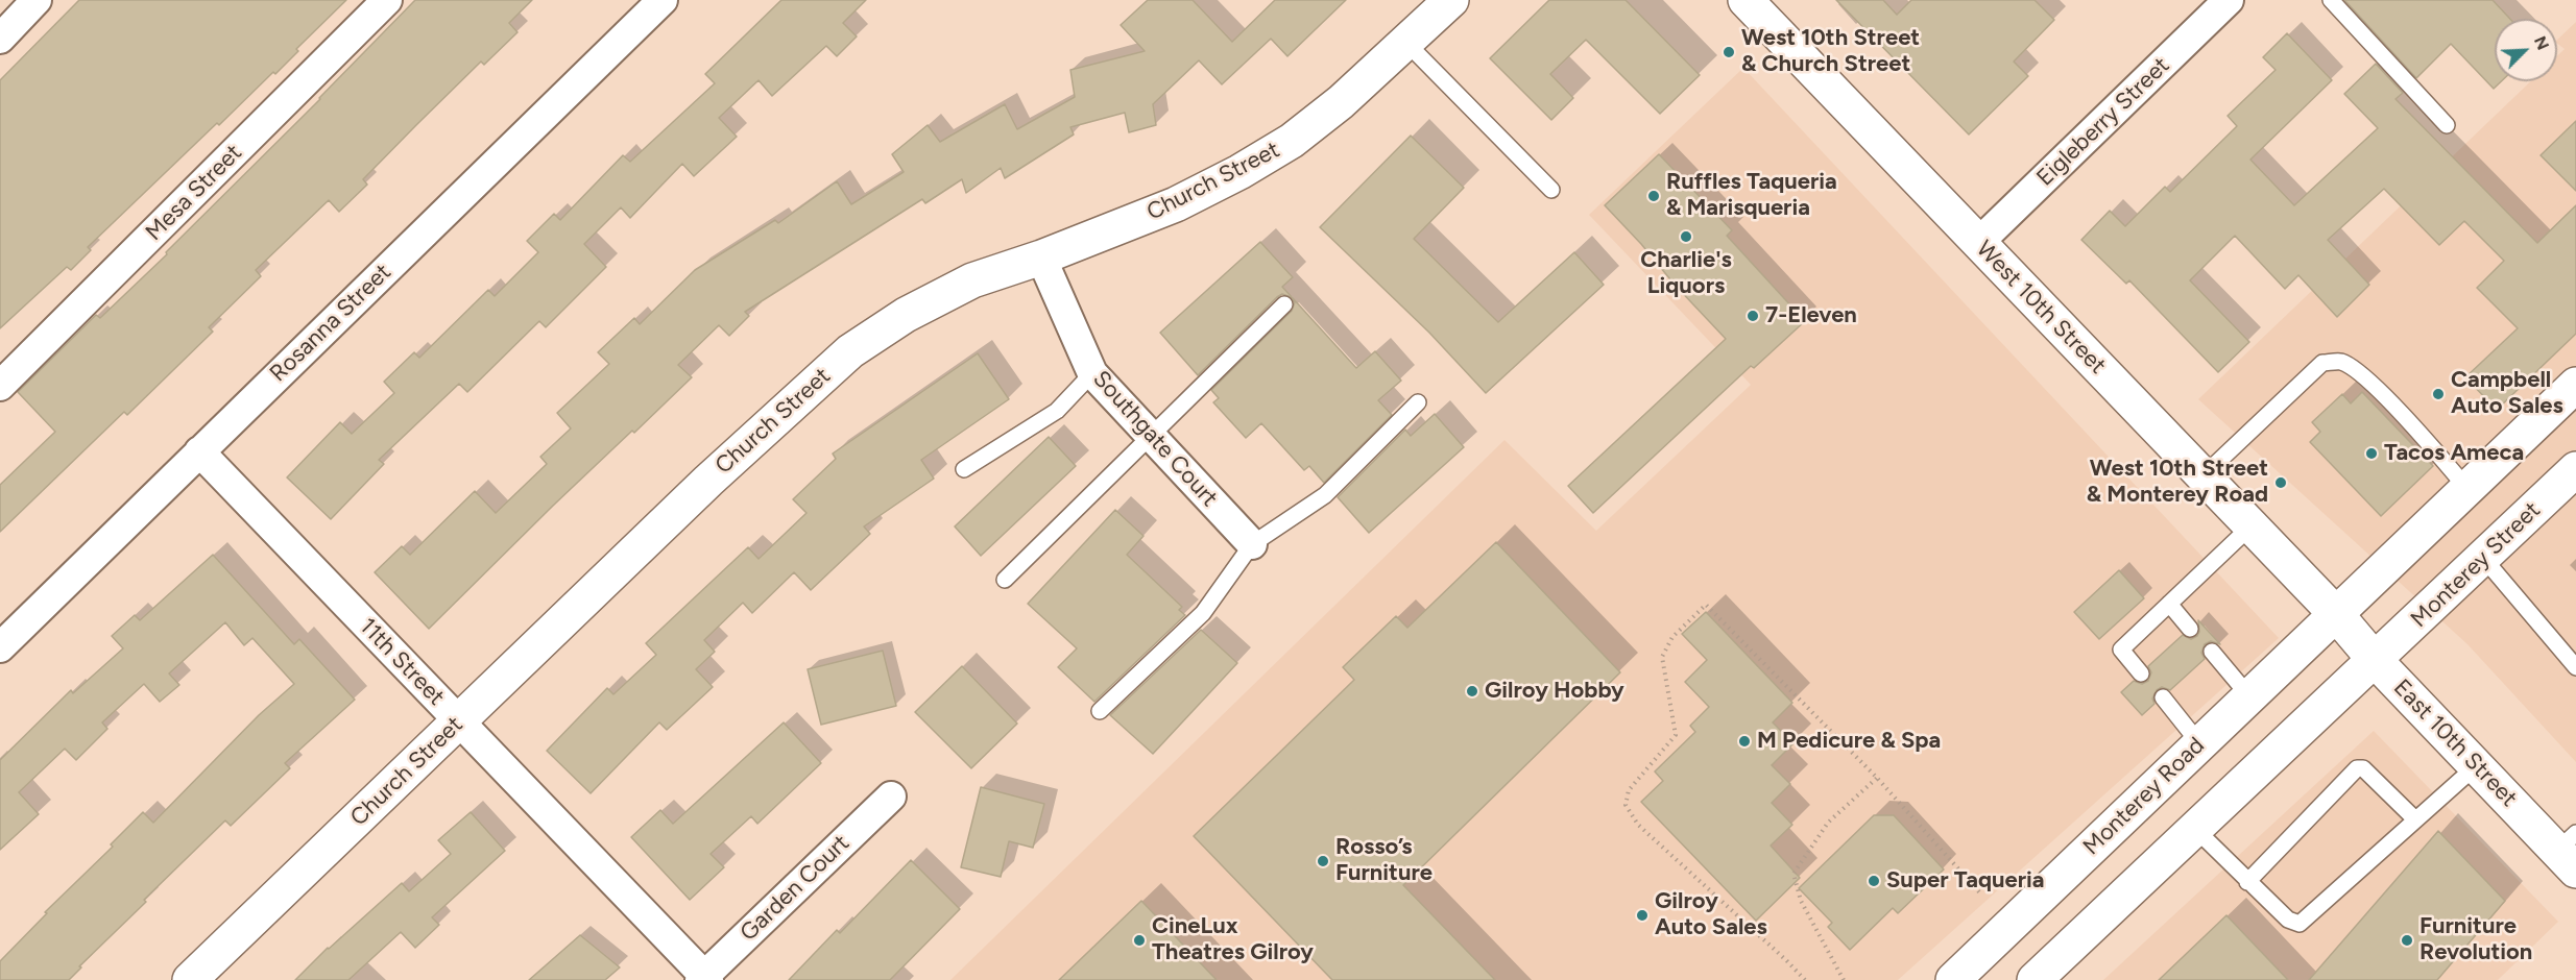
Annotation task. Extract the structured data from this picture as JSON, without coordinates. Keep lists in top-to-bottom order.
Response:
{
  "streets": {
    "street": [
      "Eigleberry Street",
      "Church Street",
      "Mesa Street",
      "West 10th Street",
      "Rosanna Street",
      "Southgate Court",
      "Monterey Street",
      "11th Street",
      "East 10th Street",
      "Monterey Road",
      "Garden Court"
    ]
  },
  "crossings": [
    ["Eigleberry Street", "West 10th Street"],
    ["Church Street", "Southgate Court"],
    ["Church Street", "11th Street"],
    ["West 10th Street", "East 10th Street"],
    ["West 10th Street", "Monterey Road"],
    ["Rosanna Street", "11th Street"],
    ["Monterey Street", "East 10th Street"],
    ["11th Street", "Garden Court"],
    ["East 10th Street", "Monterey Road"]
  ],
  "places": [
    "West 10th Street & Church Street",
    "Ruffles Taqueria & Marisqueria",
    "Charlie's Liquors",
    "7-Eleven",
    "Campbell Auto Sales",
    "Tacos Ameca",
    "West 10th Street & Monterey Road",
    "Gilroy Hobby",
    "M Pedicure & Spa",
    "Rosso’s Furniture",
    "Super Taqueria",
    "Gilroy Auto Sales",
    "CineLux Theatres Gilroy",
    "Furniture Revolution"
  ],
  "north": "top right"
}
